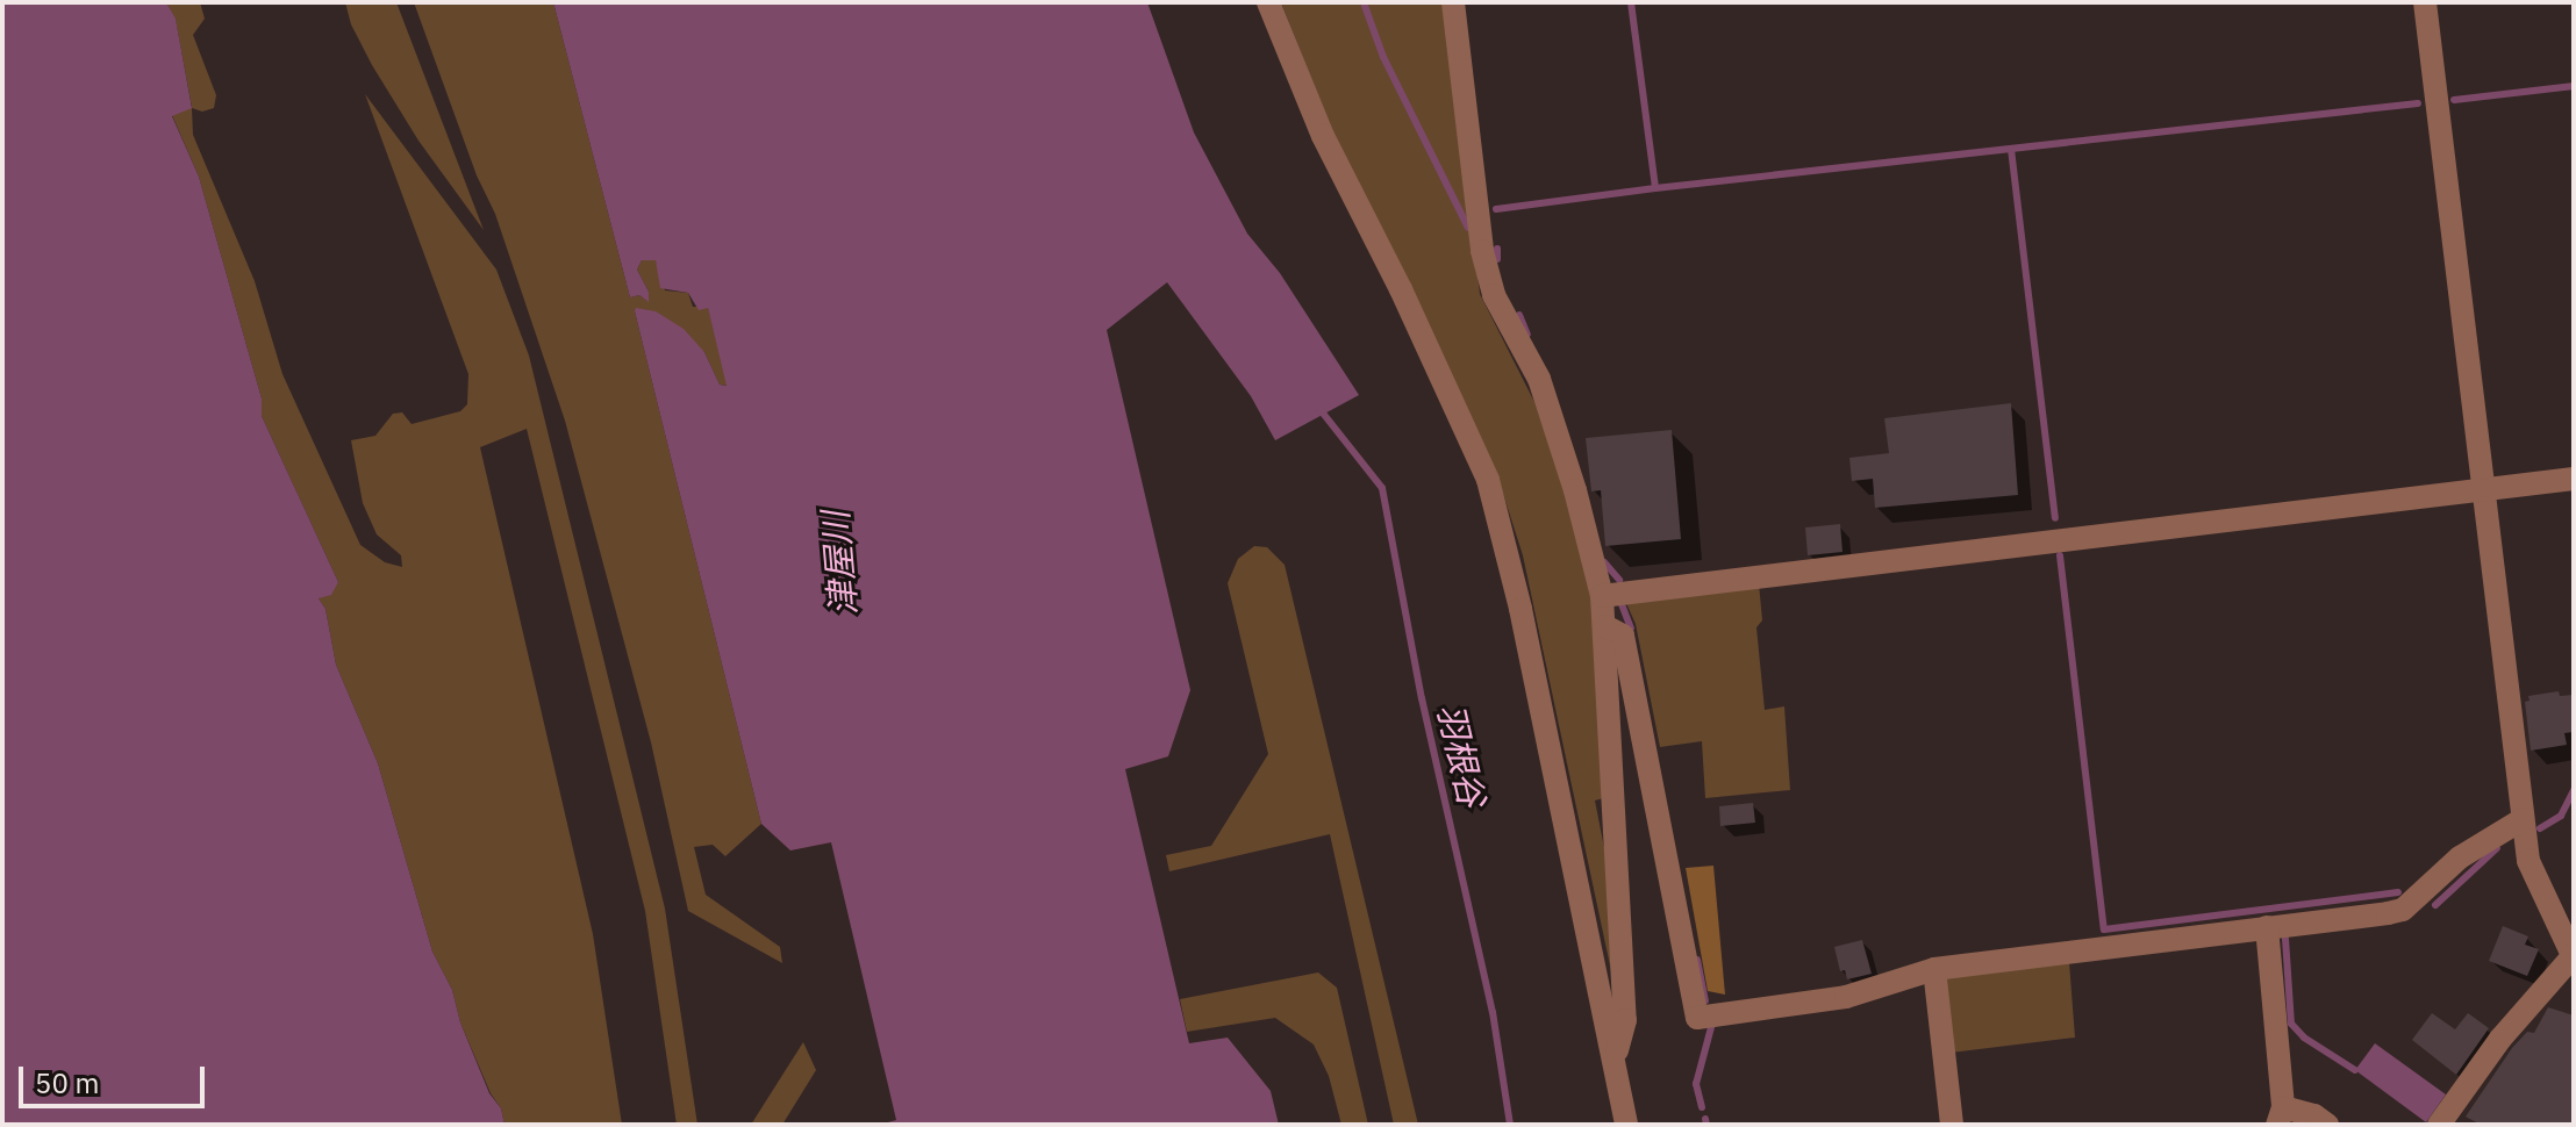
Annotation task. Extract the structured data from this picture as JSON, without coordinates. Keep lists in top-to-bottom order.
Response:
{
  "water": ["津屋川", "羽根谷"],
  "scale_bar": "50 m"
}
